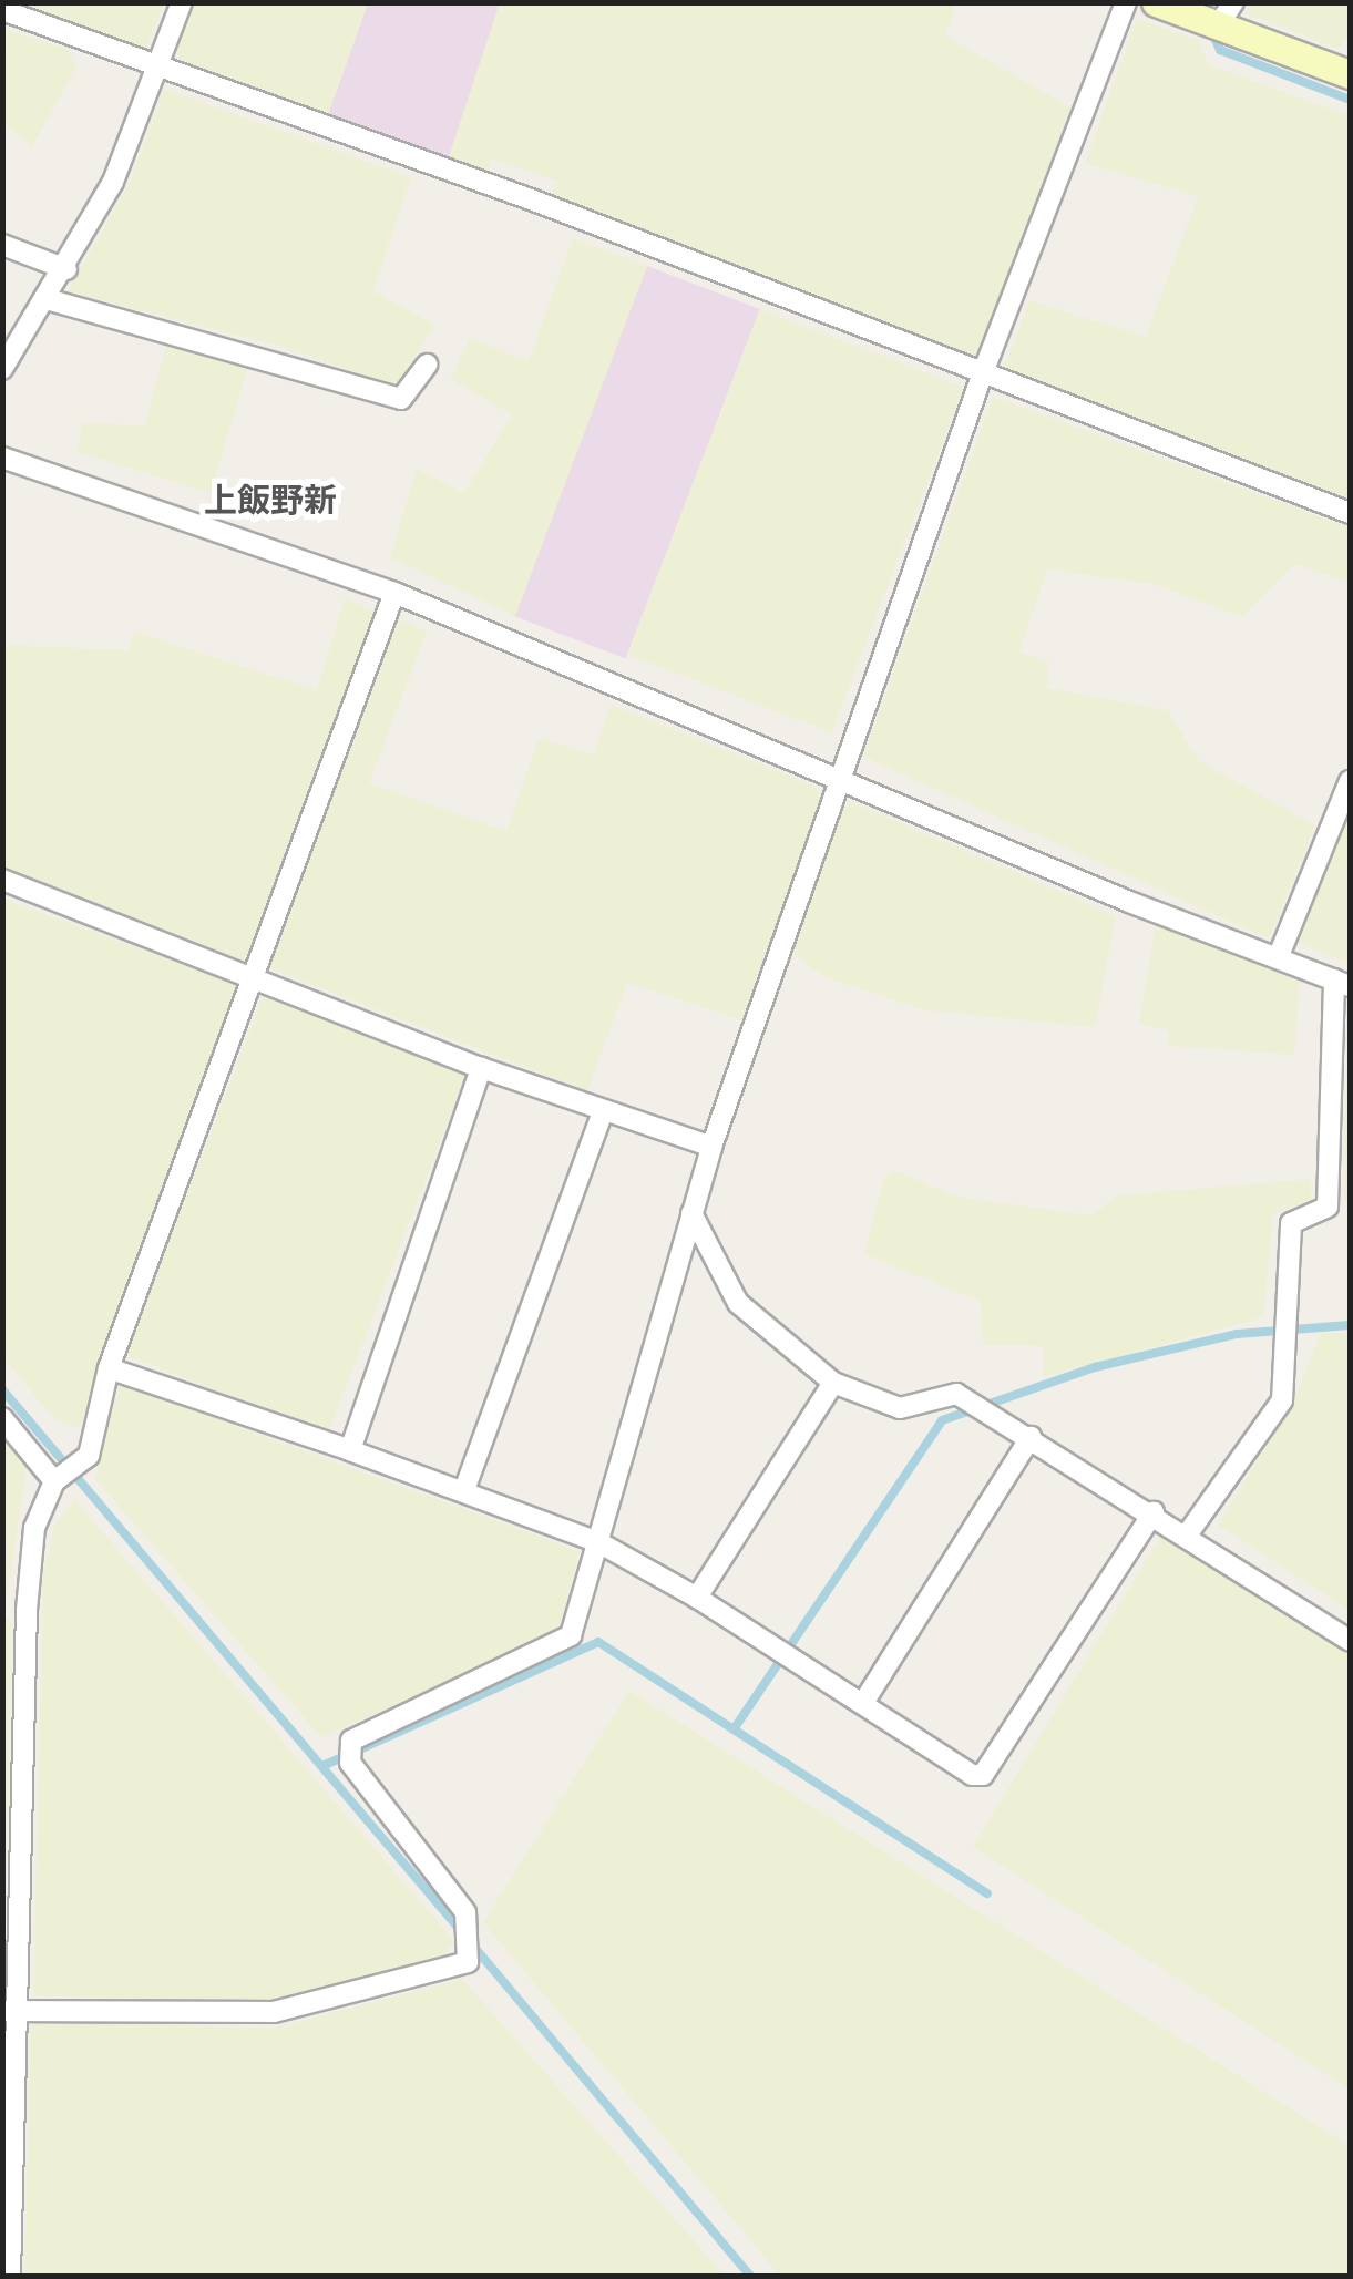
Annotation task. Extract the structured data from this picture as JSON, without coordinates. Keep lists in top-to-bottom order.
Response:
{
  "districts": ["上飯野新"]
}
